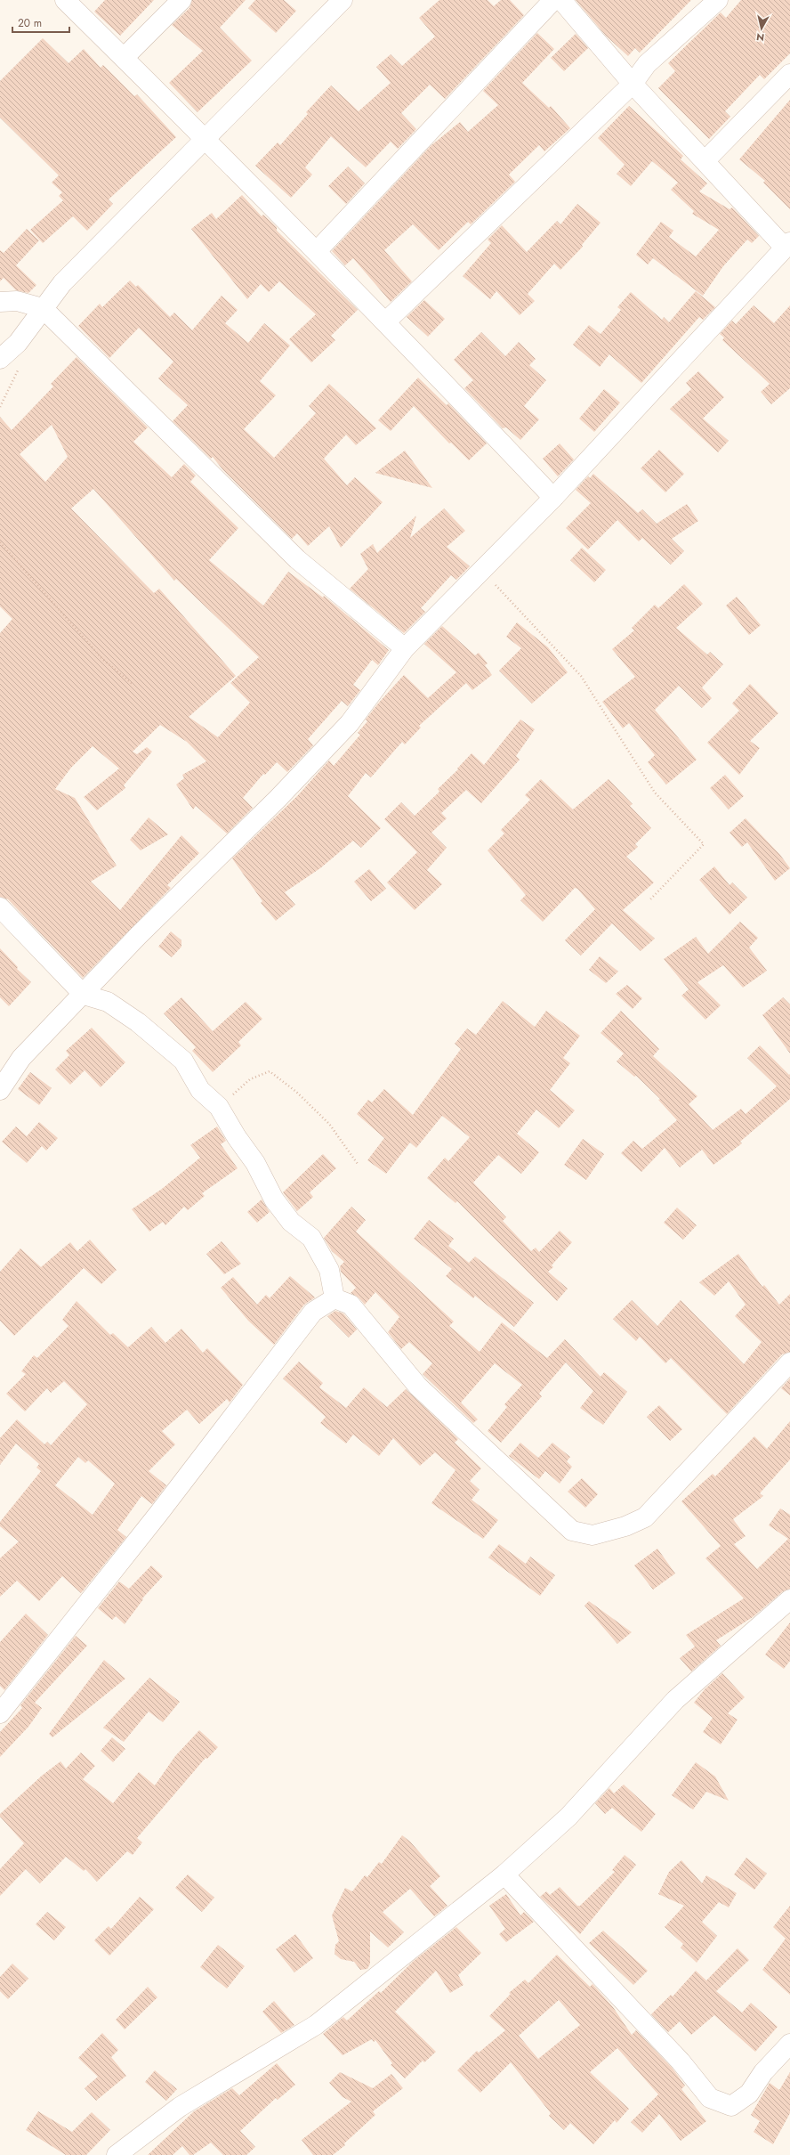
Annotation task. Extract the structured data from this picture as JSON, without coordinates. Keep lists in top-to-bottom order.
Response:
{
  "scale_bar": "20 m",
  "north": "bottom"
}
